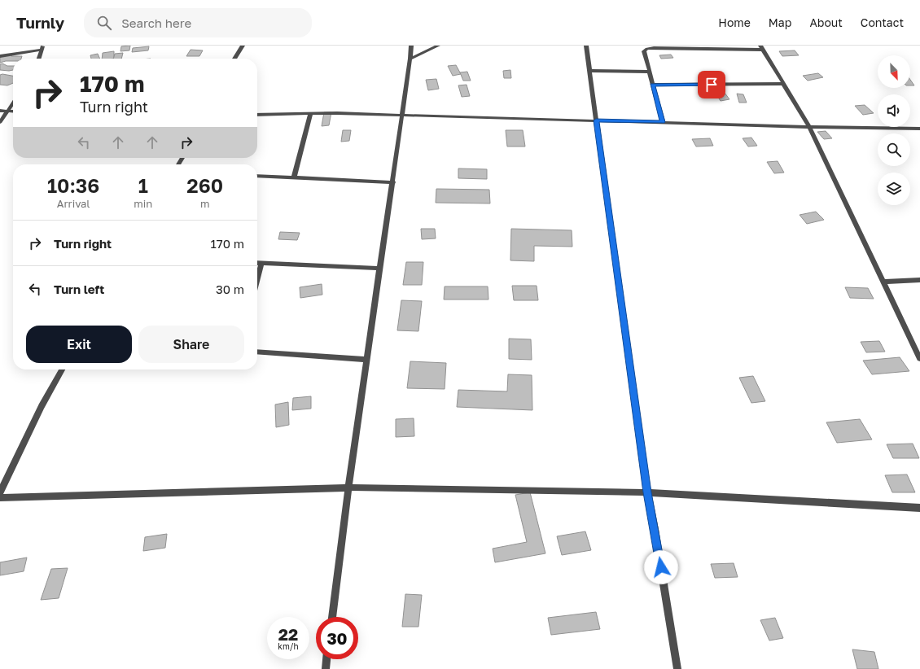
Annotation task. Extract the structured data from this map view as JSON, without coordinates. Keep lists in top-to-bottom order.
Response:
{
  "north": "bottom right",
  "page": {
    "header": "Turnly",
    "search": "Search here",
    "nav": [
      "Home",
      "Map",
      "About",
      "Contact"
    ],
    "turn": ["170 m", "Turn right"],
    "eta": [
      "10:36",
      "Arrival",
      "1",
      "min",
      "260",
      "m"
    ],
    "list": [
      {
        "name": "Turn right",
        "value": "170 m"
      },
      {
        "name": "Turn left",
        "value": "30 m"
      }
    ],
    "buttons": ["Exit", "Share"],
    "speed": "22 km/h",
    "limit": "30"
  }
}
